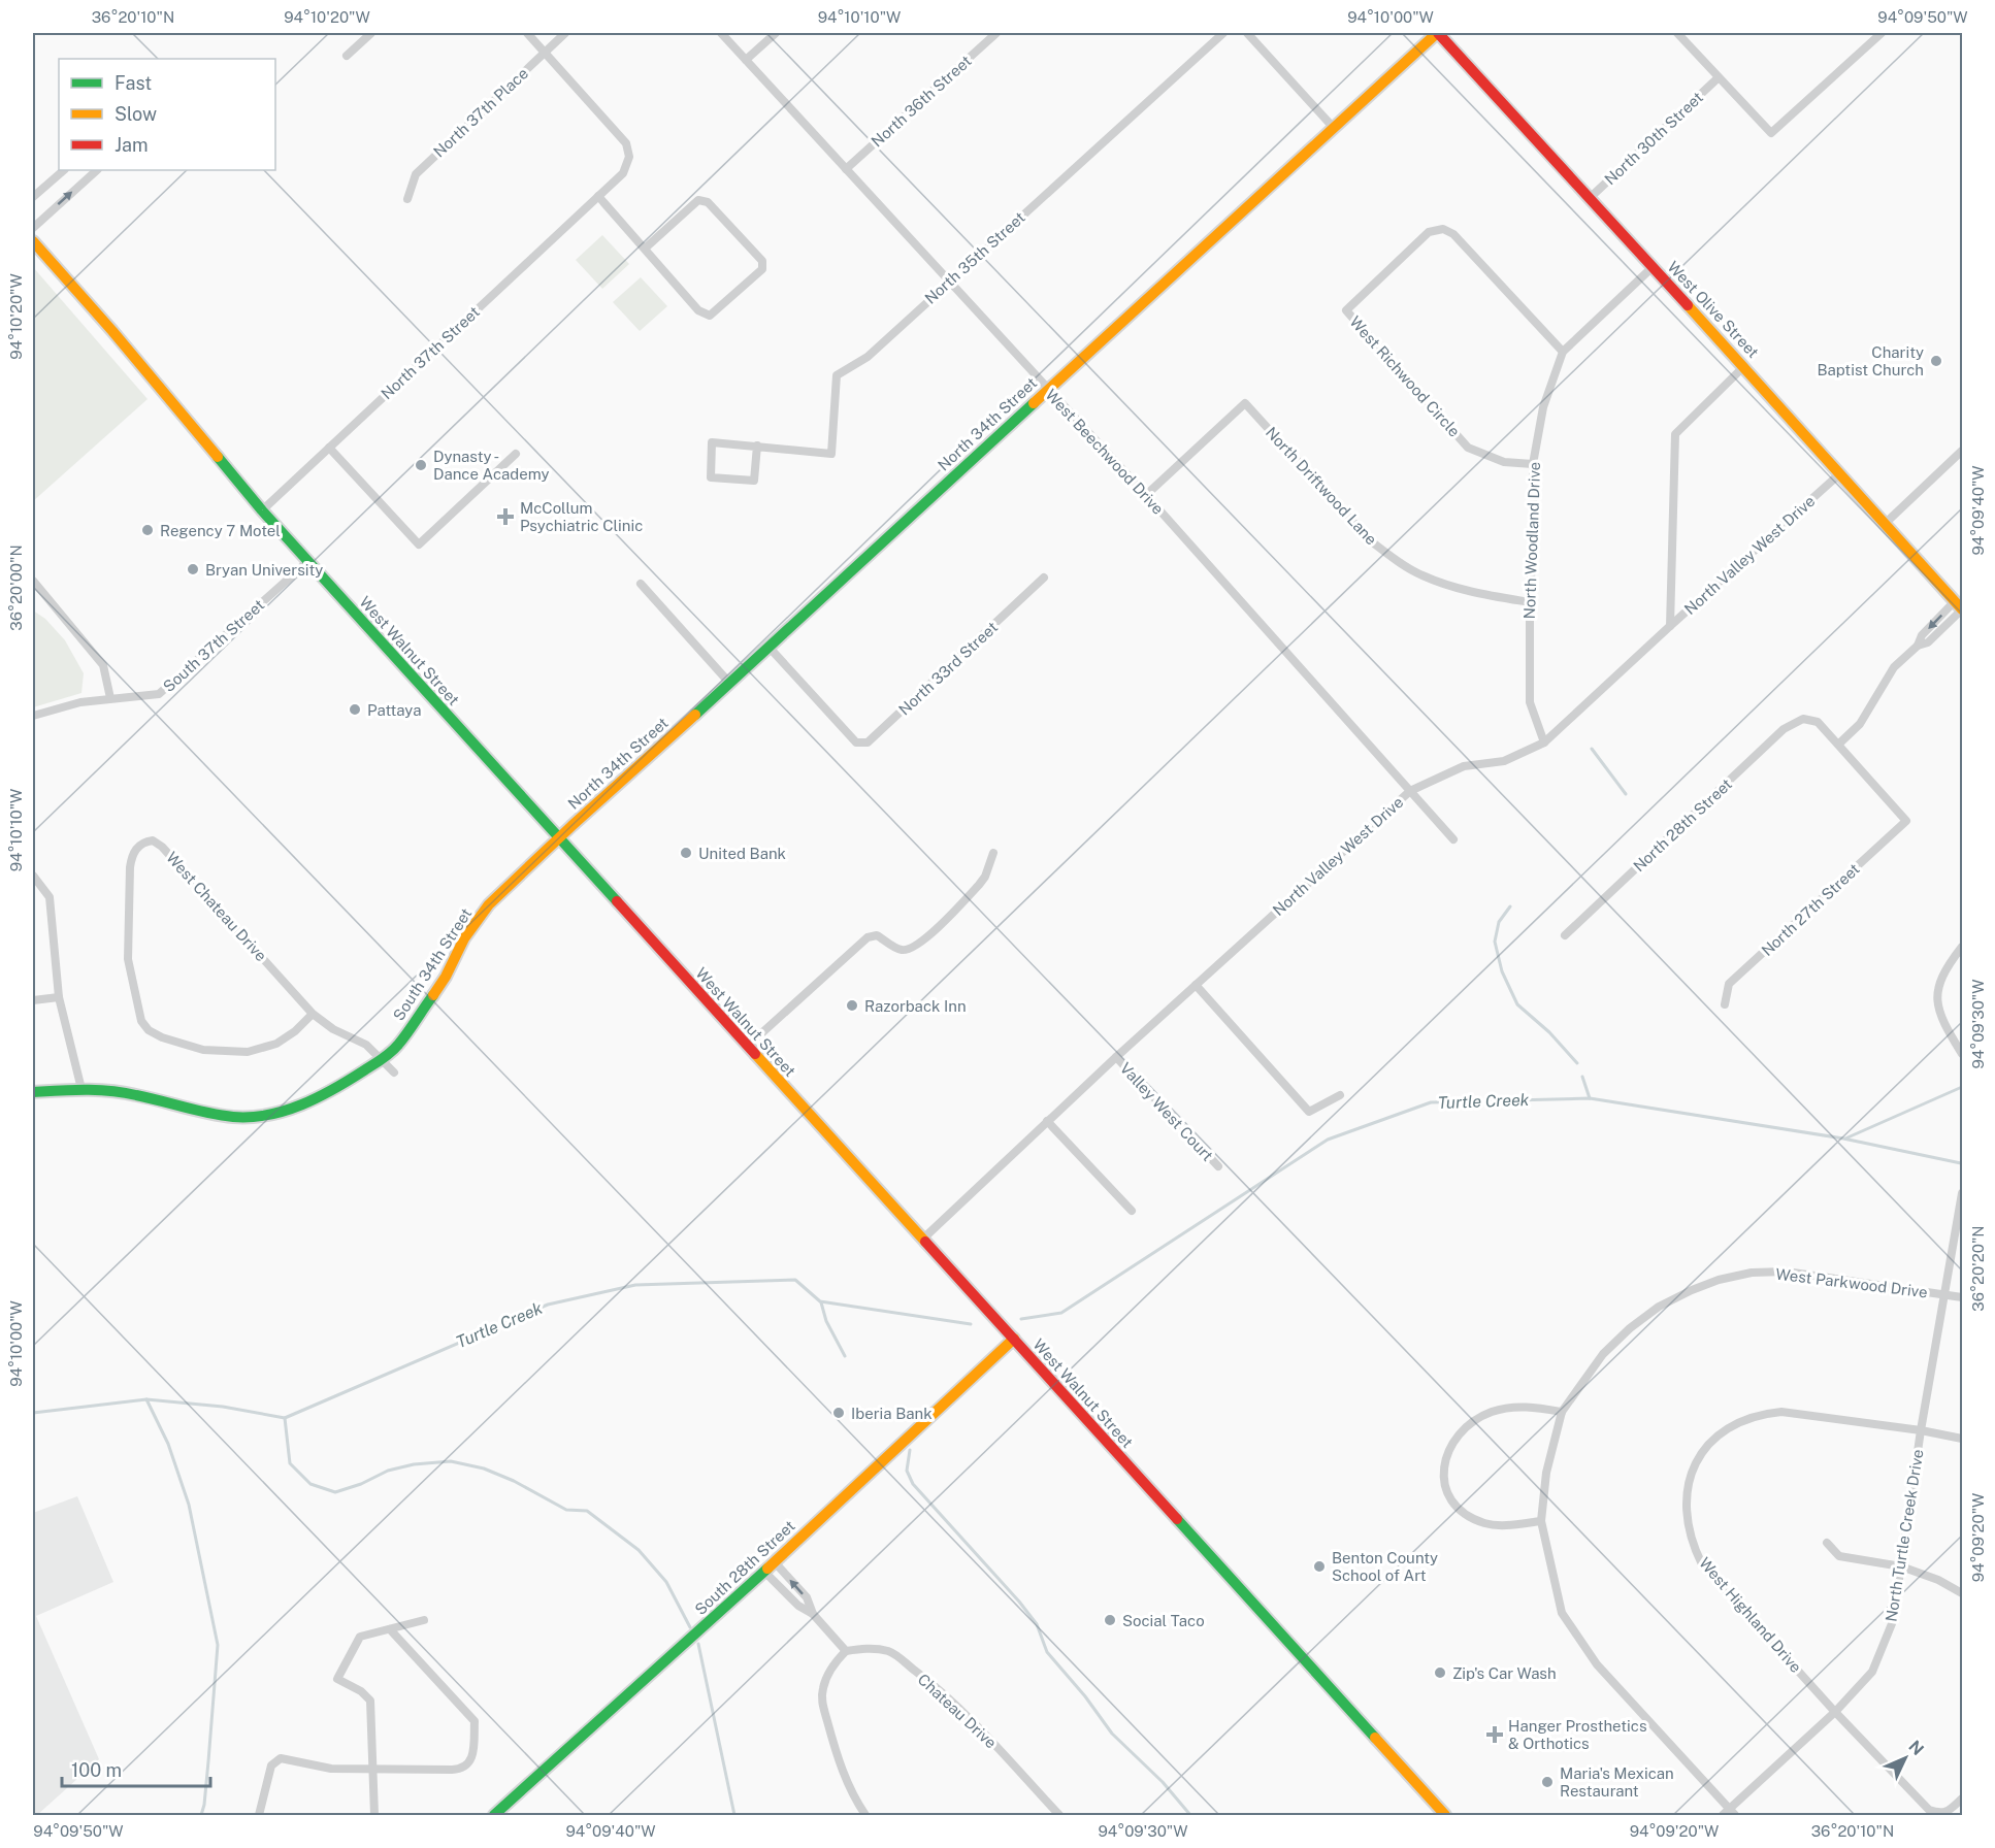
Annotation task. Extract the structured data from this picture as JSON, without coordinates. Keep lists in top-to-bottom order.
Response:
{
  "streets": {
    "main road": [
      "West Olive Street",
      "North 34th Street",
      "West Walnut Street",
      "South 34th Street",
      "South 28th Street"
    ],
    "street": [
      "North 36th Street",
      "North 37th Place",
      "North 30th Street",
      "North 35th Street",
      "North 37th Street",
      "West Richwood Circle",
      "West Beechwood Drive",
      "North Driftwood Lane",
      "North Woodland Drive",
      "North Valley West Drive",
      "South 37th Street",
      "North 33rd Street",
      "North 28th Street",
      "West Chateau Drive",
      "North 27th Street",
      "Valley West Court",
      "West Parkwood Drive",
      "North Turtle Creek Drive",
      "West Highland Drive",
      "Chateau Drive"
    ]
  },
  "crossings": [
    ["North 36th Street", "West Beechwood Drive"],
    ["North 37th Place", "North 37th Street"],
    ["North 30th Street", "West Olive Street"],
    ["North 35th Street", "West Beechwood Drive"],
    ["West Olive Street", "North 34th Street"],
    ["West Olive Street", "North Woodland Drive"],
    ["West Olive Street", "North Valley West Drive"],
    ["North 37th Street", "West Walnut Street"],
    ["West Richwood Circle", "North Woodland Drive"],
    ["North 34th Street", "West Beechwood Drive"],
    ["North 34th Street", "West Walnut Street"],
    ["North 34th Street", "North 33rd Street"],
    ["North 34th Street", "South 34th Street"],
    ["West Beechwood Drive", "North Driftwood Lane"],
    ["West Beechwood Drive", "North Valley West Drive"],
    ["North Driftwood Lane", "North Woodland Drive"],
    ["North Woodland Drive", "North Valley West Drive"],
    ["North Valley West Drive", "West Walnut Street"],
    ["North Valley West Drive", "Valley West Court"],
    ["South 37th Street", "West Walnut Street"],
    ["West Walnut Street", "South 34th Street"],
    ["West Walnut Street", "South 28th Street"],
    ["North 28th Street", "North 27th Street"],
    ["West Chateau Drive", "South 34th Street"],
    ["West Parkwood Drive", "North Turtle Creek Drive"],
    ["North Turtle Creek Drive", "West Highland Drive"]
  ],
  "water": ["Turtle Creek"],
  "places": {
    "other": [
      "Charity Baptist Church",
      "Dynasty - Dance Academy",
      "Regency 7 Motel",
      "Bryan University",
      "Pattaya",
      "United Bank",
      "Razorback Inn",
      "Iberia Bank",
      "Benton County School of Art",
      "Social Taco",
      "Zip's Car Wash",
      "Maria's Mexican Restaurant"
    ],
    "health": ["McCollum Psychiatric Clinic", "Hanger Prosthetics & Orthotics"]
  },
  "legend": ["Fast", "Slow", "Jam"],
  "scale_bar": "100 m",
  "north": "top right",
  "coordinates": [
    "36°20'10\"N",
    "94°10'20\"W",
    "94°10'10\"W",
    "94°10'00\"W",
    "94°09'50\"W",
    "94°09'40\"W",
    "36°20'00\"N",
    "94°09'30\"W",
    "36°20'20\"N",
    "94°09'20\"W"
  ]
}
